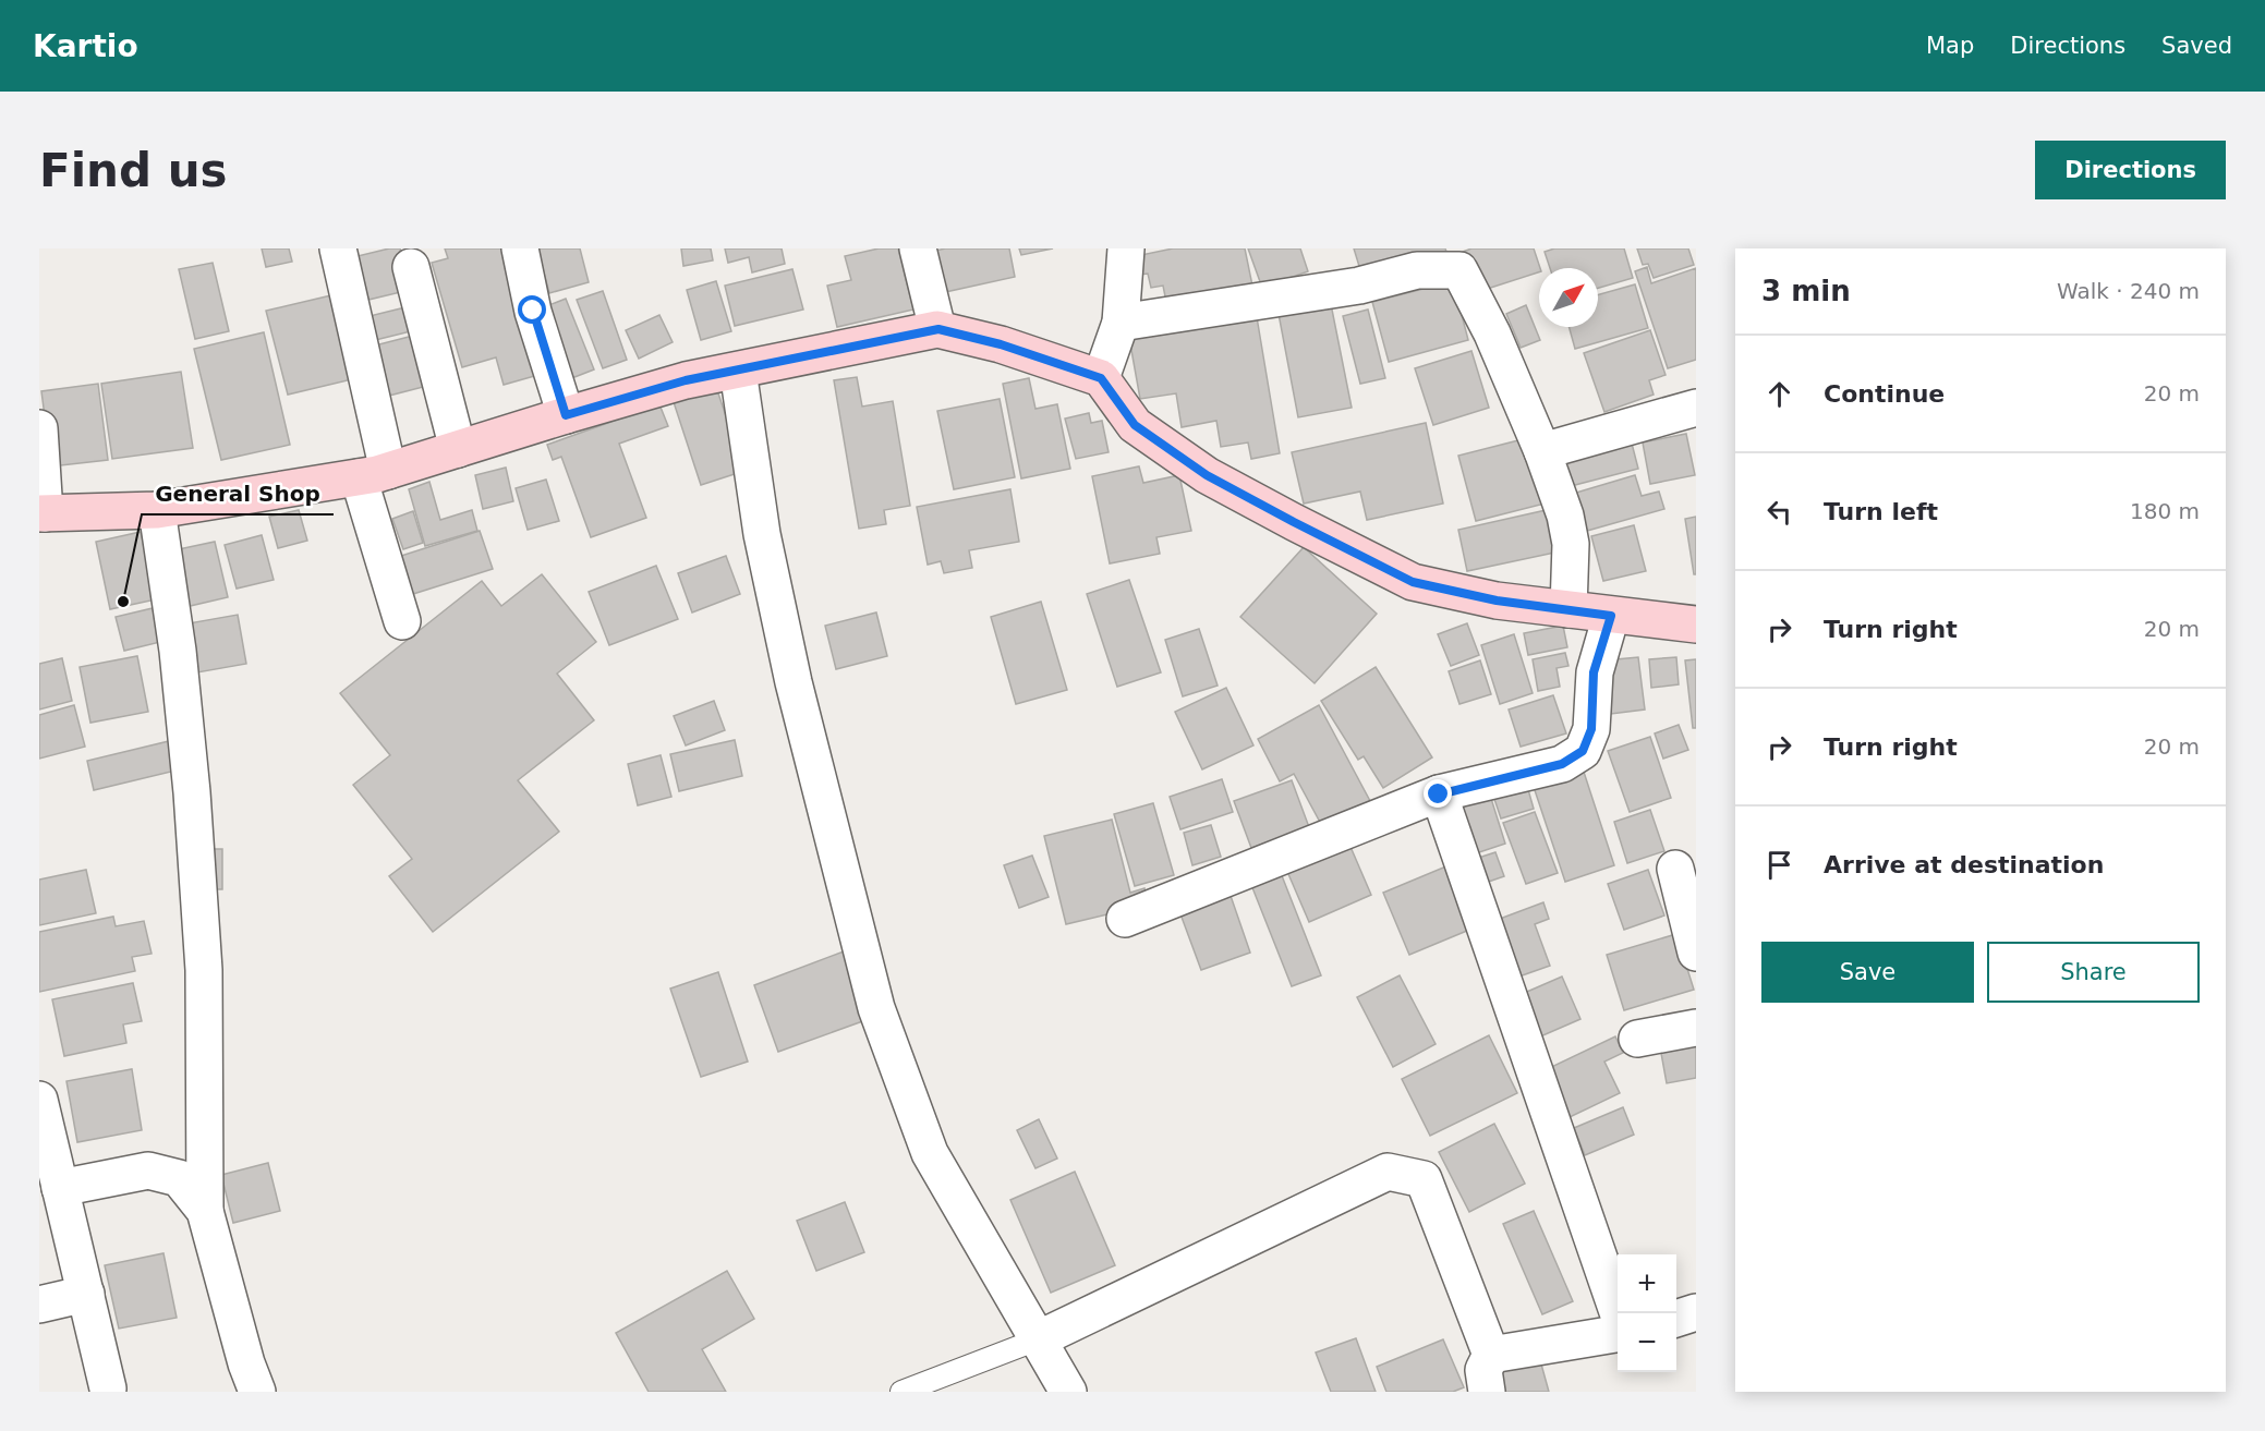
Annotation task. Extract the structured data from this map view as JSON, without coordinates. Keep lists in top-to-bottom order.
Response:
{
  "places": ["General Shop"],
  "north": "top right",
  "page": {
    "header": "Kartio",
    "nav": ["Map", "Directions", "Saved"],
    "buttons": [
      "Directions",
      ["Save", "Share"]
    ],
    "title": "Find us",
    "heading": ["3 min", "Walk · 240 m"],
    "list": [
      ["Continue", "20 m"],
      ["Turn left", "180 m"],
      ["Turn right", "20 m"],
      ["Turn right", "20 m"],
      "Arrive at destination"
    ],
    "map_buttons": ["+", "−"]
  }
}
